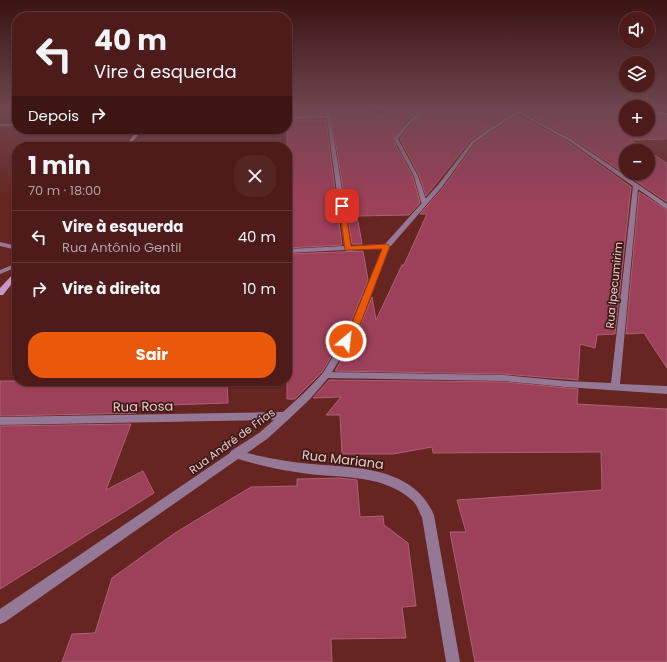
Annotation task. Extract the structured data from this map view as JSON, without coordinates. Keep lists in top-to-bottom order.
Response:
{
  "streets": {
    "street": [
      "Rua Ipecumirim",
      "Rua Rosa",
      "Rua André de Frias",
      "Rua Mariana"
    ]
  },
  "crossings": [
    ["Rua Rosa", "Rua André de Frias"],
    ["Rua André de Frias", "Rua Mariana"]
  ],
  "page": {
    "map_buttons": ["+", "−"],
    "turn": ["40 m", "Vire à esquerda"],
    "then": "Depois",
    "heading": ["1 min", "70 m · 18:00"],
    "list": [
      {
        "name": "Vire à esquerda",
        "note": "Rua Antônio Gentil",
        "value": "40 m"
      },
      {
        "name": "Vire à direita",
        "value": "10 m"
      }
    ],
    "buttons": "Sair"
  }
}
